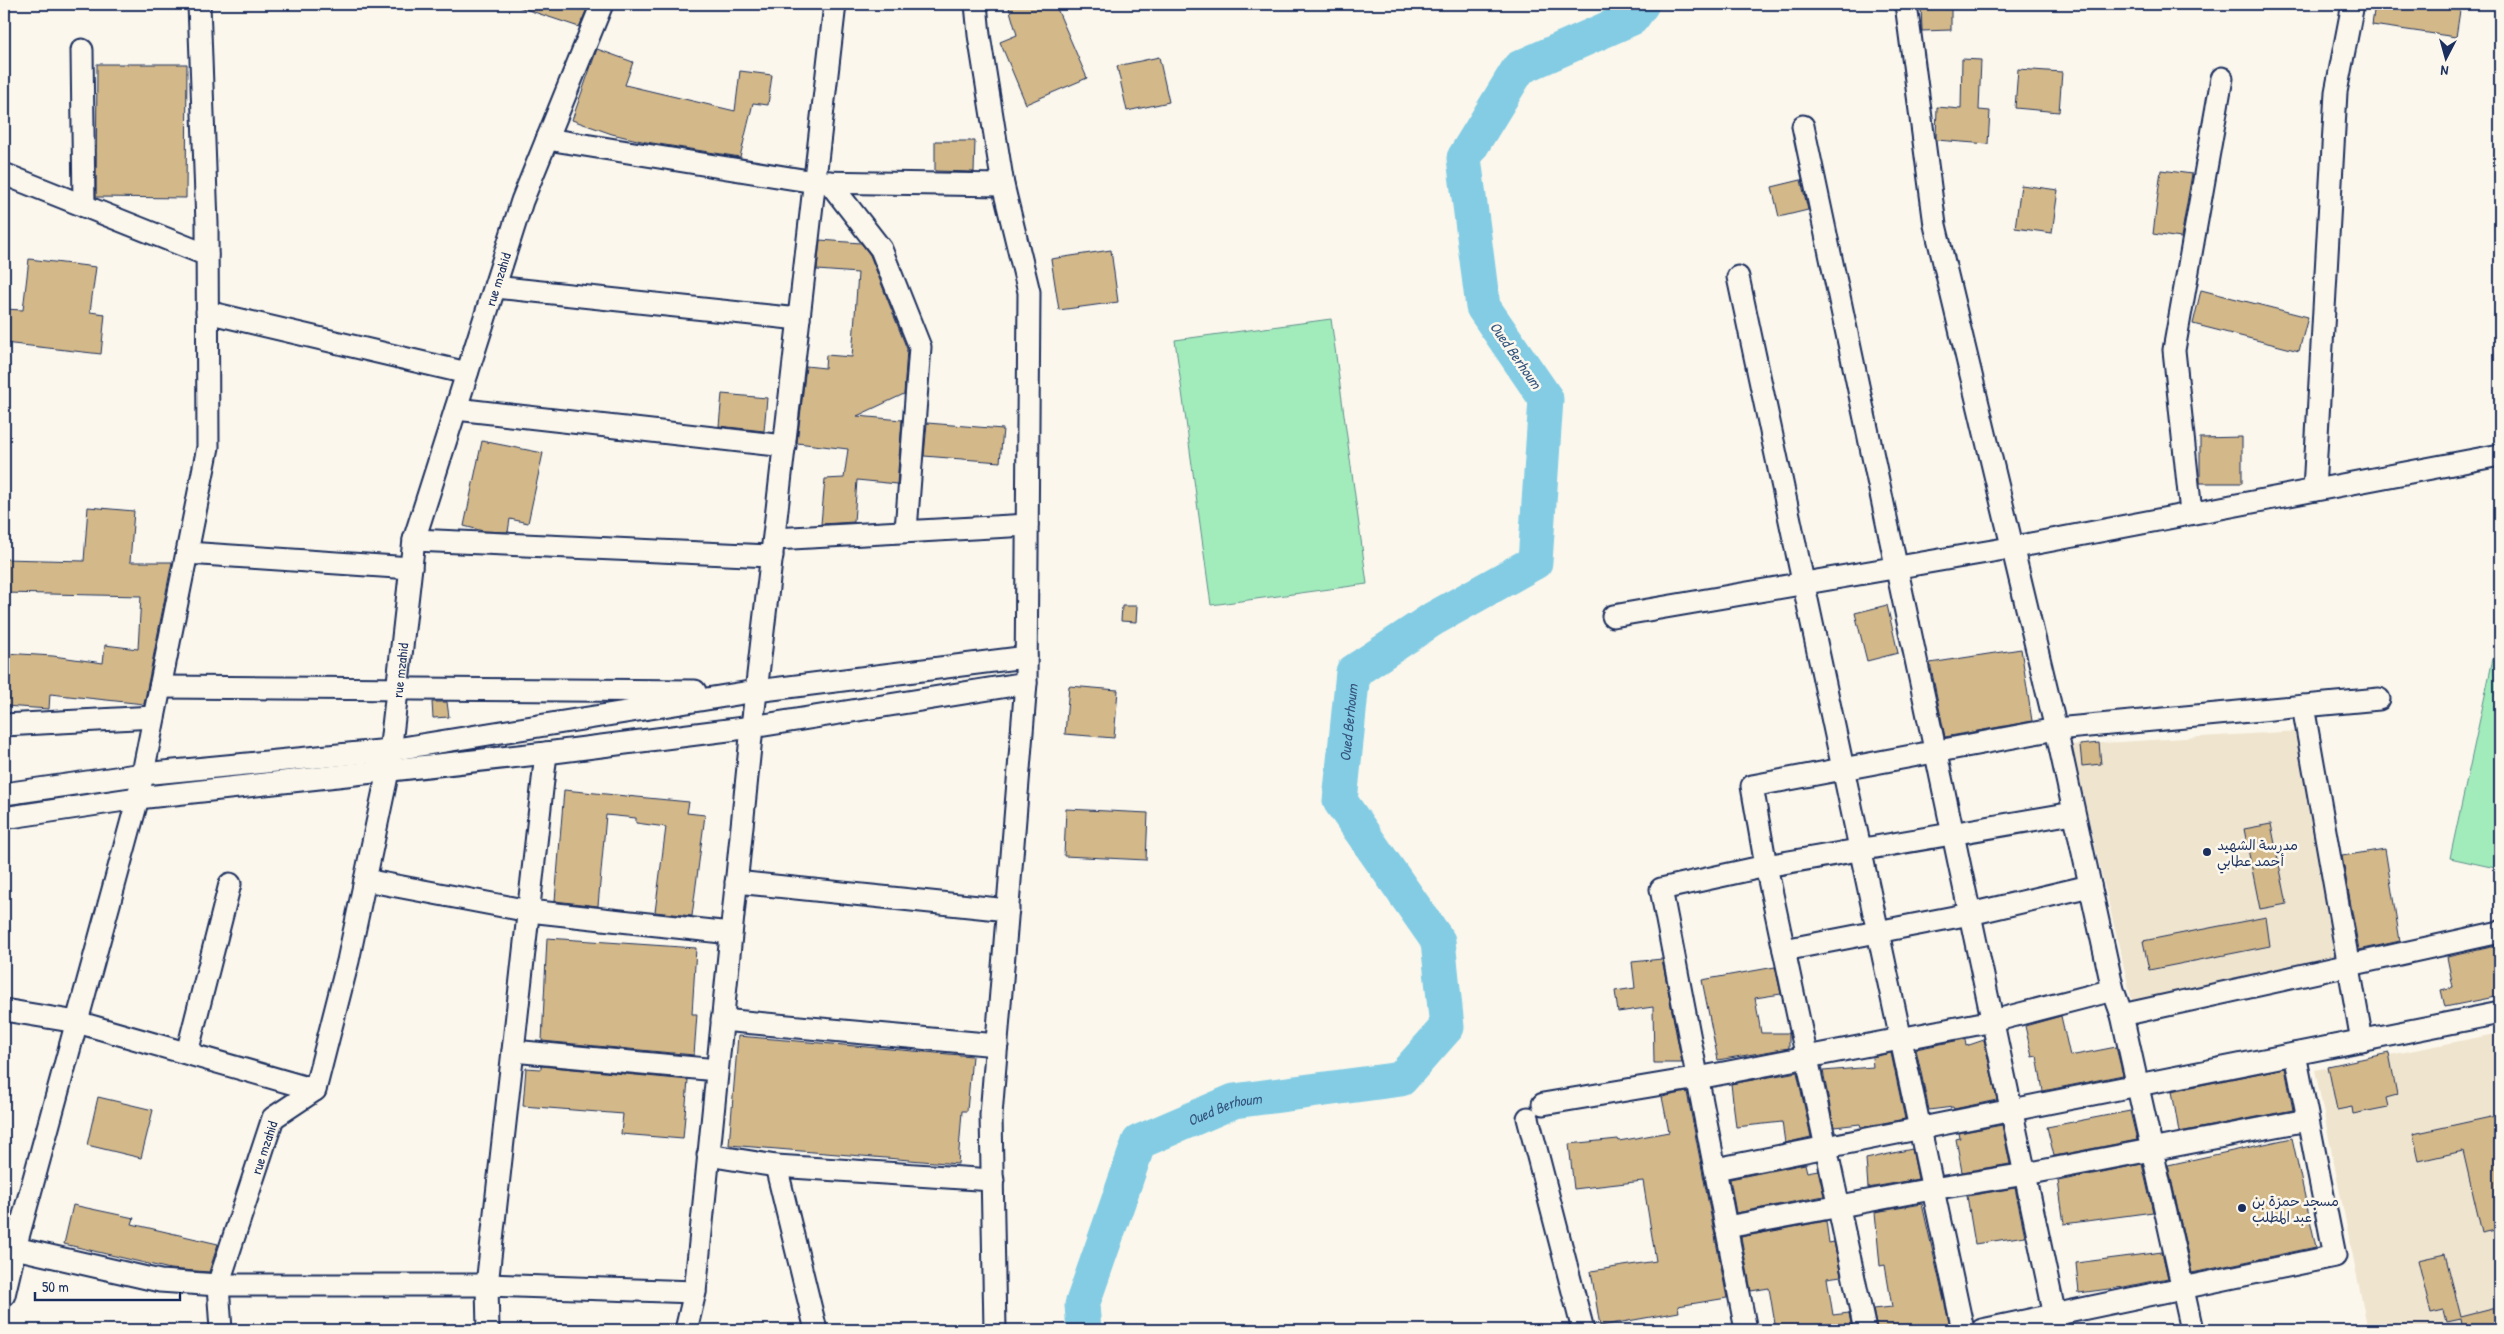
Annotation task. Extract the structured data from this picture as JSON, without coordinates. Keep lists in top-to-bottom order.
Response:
{
  "streets": {
    "street": ["rue mzahid"]
  },
  "water": ["Oued Berhoum"],
  "places": ["مدرسة الشهيد أحمد عطابي", "مسجد حمزة بن عبد المطلب"],
  "scale_bar": "50 m",
  "north": "bottom"
}
